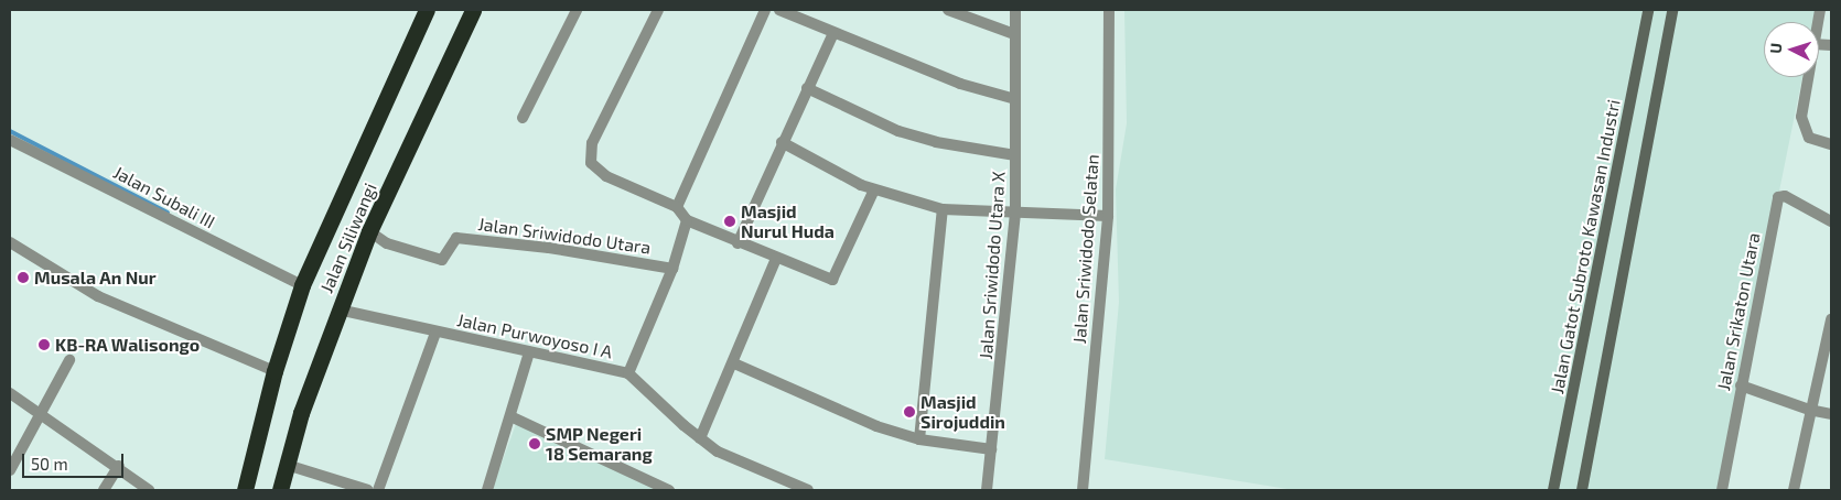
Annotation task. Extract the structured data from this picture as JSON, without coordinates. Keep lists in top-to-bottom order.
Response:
{
  "streets": {
    "highway": ["Jalan Siliwangi"],
    "street": [
      "Jalan Subali III",
      "Jalan Sriwidodo Utara",
      "Jalan Gatot Subroto Kawasan Industri",
      "Jalan Sriwidodo Selatan",
      "Jalan Sriwidodo Utara X",
      "Jalan Srikaton Utara",
      "Jalan Purwoyoso I A"
    ]
  },
  "crossings": [
    ["Jalan Subali III", "Jalan Siliwangi"],
    ["Jalan Sriwidodo Utara", "Jalan Siliwangi"],
    ["Jalan Sriwidodo Utara", "Jalan Purwoyoso I A"],
    ["Jalan Siliwangi", "Jalan Purwoyoso I A"]
  ],
  "places": [
    "Masjid Nurul Huda",
    "Musala An Nur",
    "KB-RA Walisongo",
    "Masjid Sirojuddin",
    "SMP Negeri 18 Semarang"
  ],
  "scale_bar": "50 m",
  "north": "left"
}
